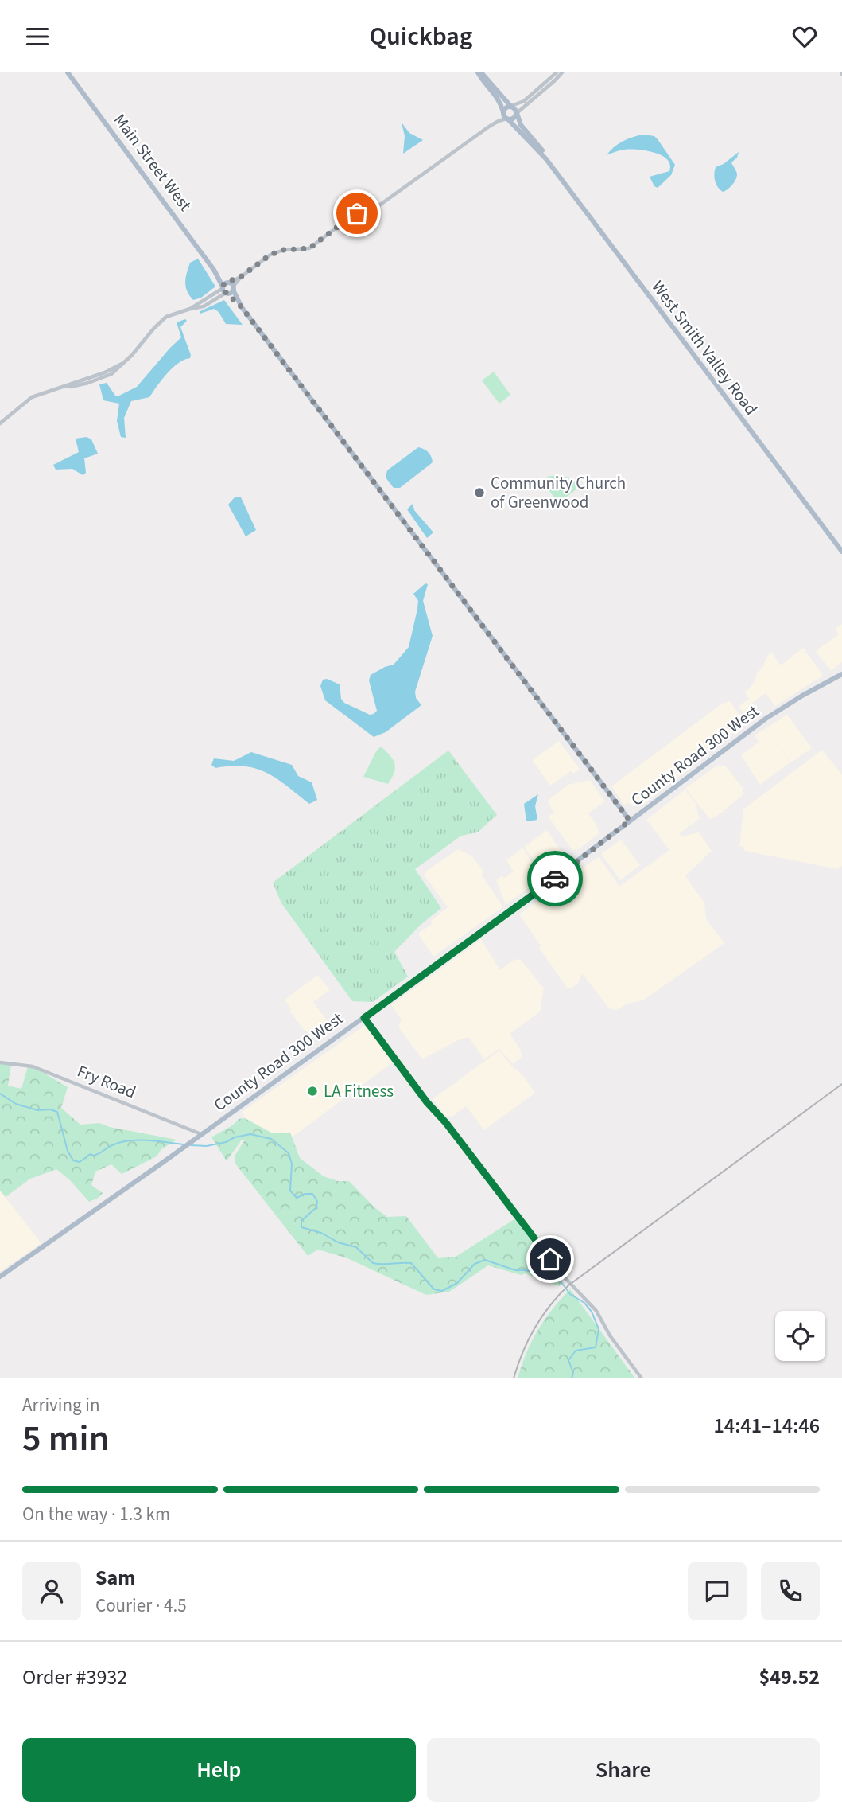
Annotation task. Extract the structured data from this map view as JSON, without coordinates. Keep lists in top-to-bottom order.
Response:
{
  "streets": {
    "main road": ["Main Street West", "West Smith Valley Road", "County Road 300 West"],
    "street": ["Fry Road"]
  },
  "crossings": [
    ["Main Street West", "County Road 300 West"],
    ["County Road 300 West", "Fry Road"]
  ],
  "places": ["Community Church of Greenwood", "LA Fitness"],
  "page": {
    "header": "Quickbag",
    "heading": ["5 min", "Arriving in", "14:41–14:46"],
    "panel": [
      "Sam",
      "Courier · 4.5",
      "Order #3932",
      "$49.52"
    ],
    "bar": "On the way · 1.3 km",
    "buttons": ["Help", "Share"]
  }
}
